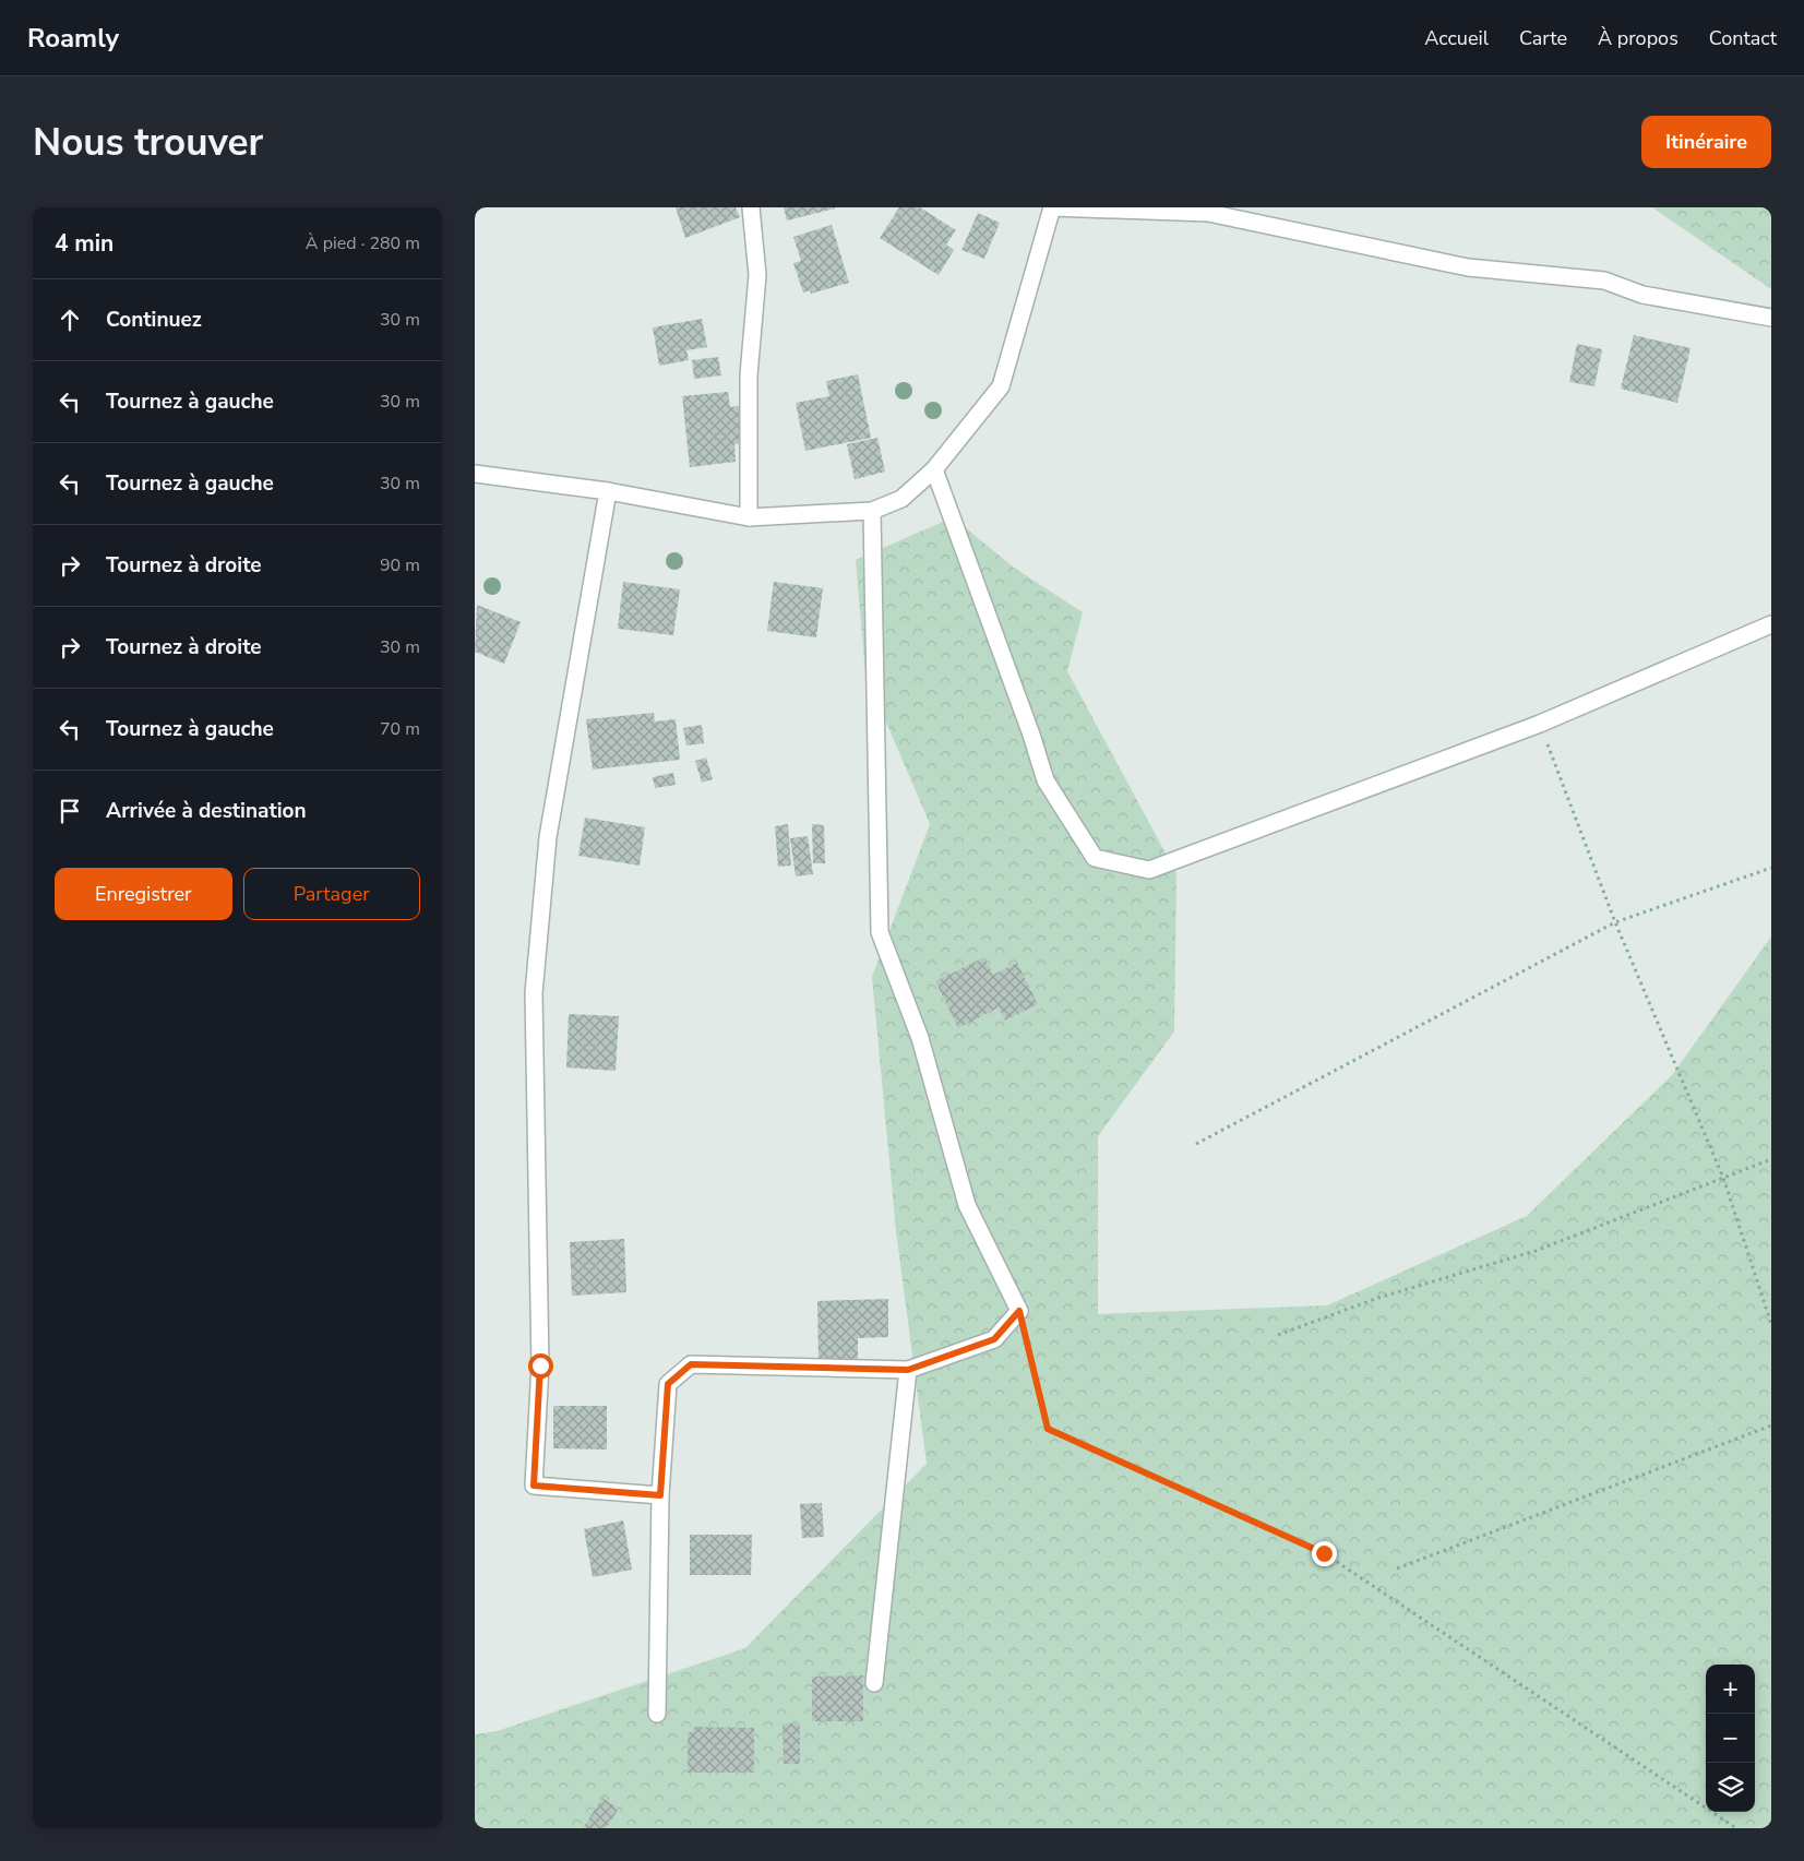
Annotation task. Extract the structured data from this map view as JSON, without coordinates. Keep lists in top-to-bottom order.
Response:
{
  "page": {
    "header": "Roamly",
    "nav": [
      "Accueil",
      "Carte",
      "À propos",
      "Contact"
    ],
    "buttons": [
      "Itinéraire",
      ["Enregistrer", "Partager"]
    ],
    "title": "Nous trouver",
    "heading": ["4 min", "À pied · 280 m"],
    "list": [
      ["Continuez", "30 m"],
      ["Tournez à gauche", "30 m"],
      ["Tournez à gauche", "30 m"],
      ["Tournez à droite", "90 m"],
      ["Tournez à droite", "30 m"],
      ["Tournez à gauche", "70 m"],
      "Arrivée à destination"
    ],
    "map_buttons": ["+", "−"]
  }
}
